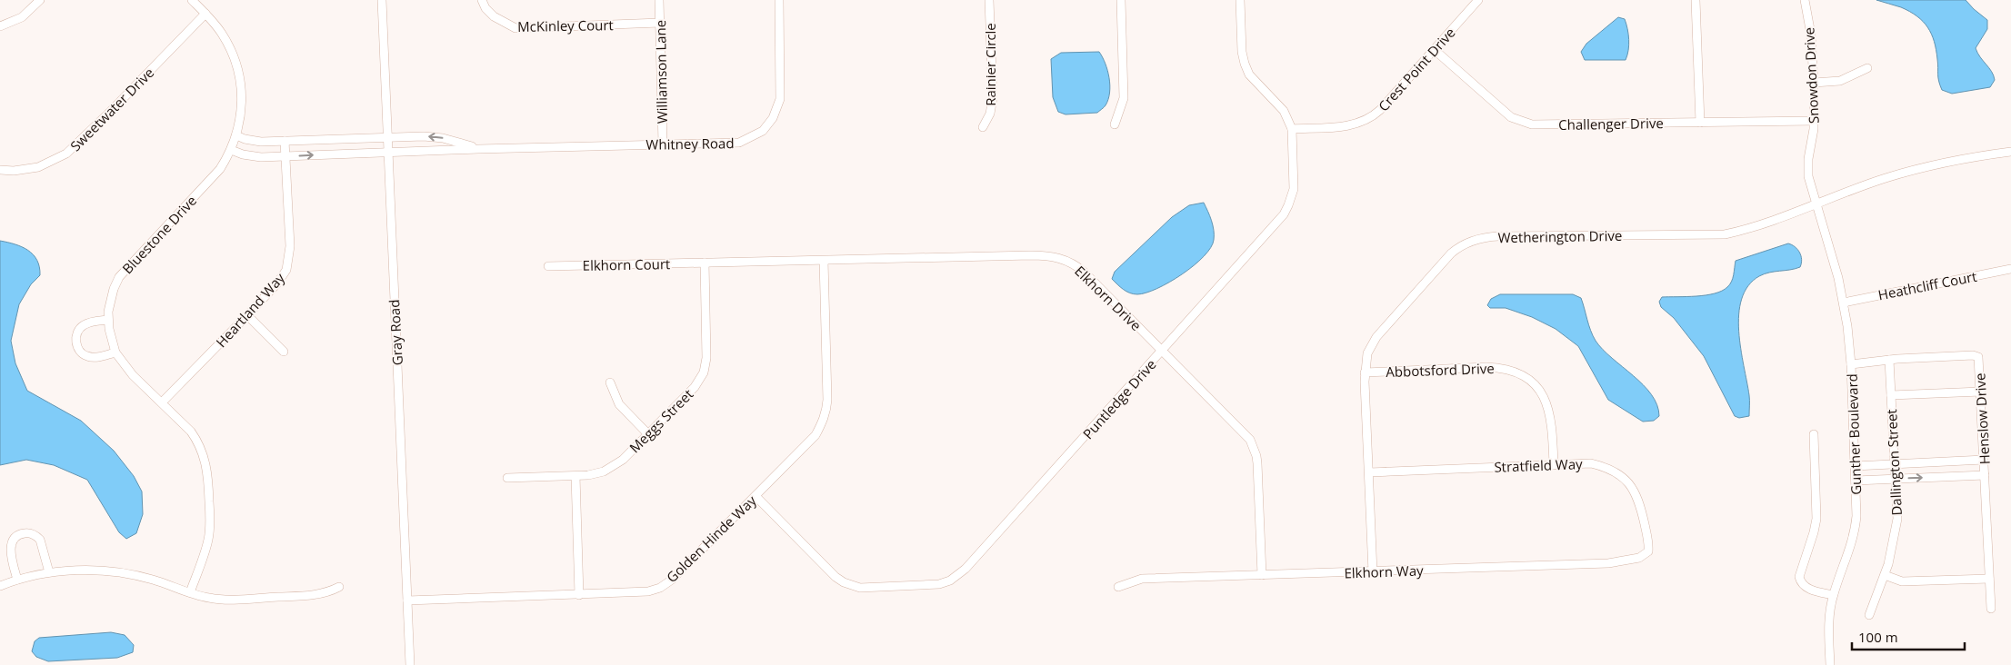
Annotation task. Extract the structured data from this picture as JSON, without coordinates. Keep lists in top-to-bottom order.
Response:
{
  "streets": {
    "street": [
      "McKinley Court",
      "Rainier Circle",
      "Crest Point Drive",
      "Williamson Lane",
      "Snowdon Drive",
      "Sweetwater Drive",
      "Challenger Drive",
      "Whitney Road",
      "Bluestone Drive",
      "Wetherington Drive",
      "Elkhorn Court",
      "Heathcliff Court",
      "Elkhorn Drive",
      "Heartland Way",
      "Gray Road",
      "Abbotsford Drive",
      "Puntledge Drive",
      "Henslow Drive",
      "Meggs Street",
      "Gunther Boulevard",
      "Dallington Street",
      "Stratfield Way",
      "Golden Hinde Way",
      "Elkhorn Way"
    ]
  },
  "crossings": [
    ["McKinley Court", "Williamson Lane"],
    ["Crest Point Drive", "Challenger Drive"],
    ["Crest Point Drive", "Puntledge Drive"],
    ["Williamson Lane", "Whitney Road"],
    ["Snowdon Drive", "Challenger Drive"],
    ["Snowdon Drive", "Wetherington Drive"],
    ["Snowdon Drive", "Gunther Boulevard"],
    ["Sweetwater Drive", "Bluestone Drive"],
    ["Whitney Road", "Bluestone Drive"],
    ["Whitney Road", "Heartland Way"],
    ["Whitney Road", "Gray Road"],
    ["Bluestone Drive", "Heartland Way"],
    ["Wetherington Drive", "Abbotsford Drive"],
    ["Wetherington Drive", "Gunther Boulevard"],
    ["Wetherington Drive", "Stratfield Way"],
    ["Wetherington Drive", "Elkhorn Way"],
    ["Elkhorn Court", "Elkhorn Drive"],
    ["Elkhorn Court", "Meggs Street"],
    ["Heathcliff Court", "Gunther Boulevard"],
    ["Elkhorn Drive", "Puntledge Drive"],
    ["Elkhorn Drive", "Meggs Street"],
    ["Elkhorn Drive", "Golden Hinde Way"],
    ["Elkhorn Drive", "Elkhorn Way"],
    ["Gray Road", "Golden Hinde Way"],
    ["Abbotsford Drive", "Stratfield Way"],
    ["Puntledge Drive", "Golden Hinde Way"],
    ["Henslow Drive", "Gunther Boulevard"],
    ["Henslow Drive", "Dallington Street"],
    ["Stratfield Way", "Elkhorn Way"]
  ],
  "scale_bar": "100 m"
}
